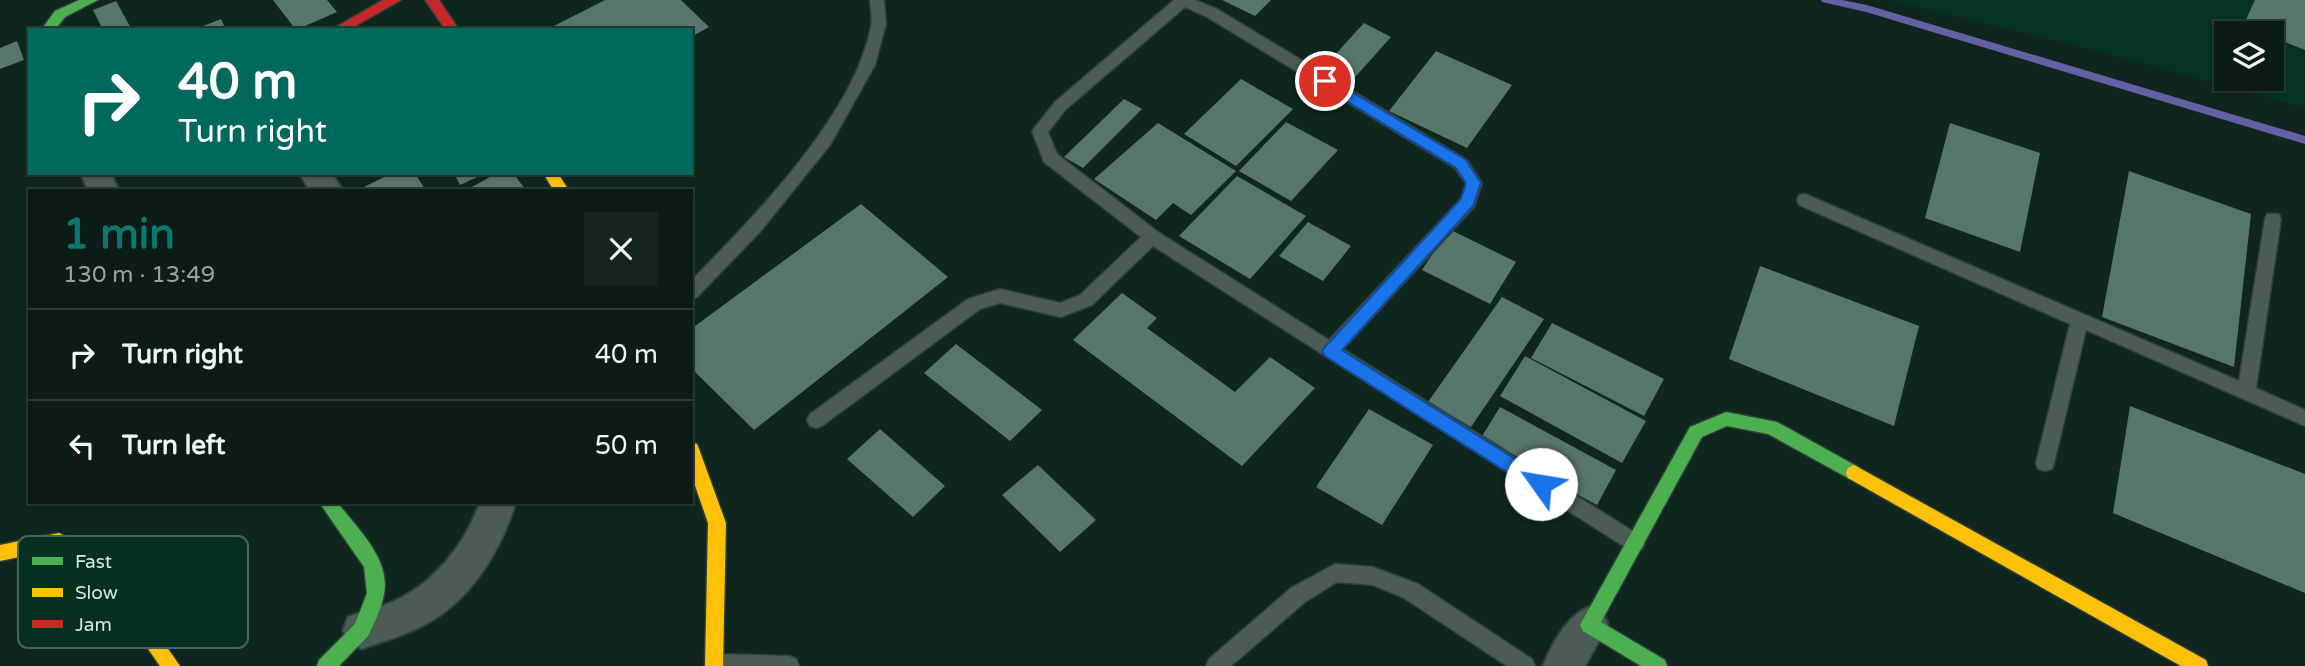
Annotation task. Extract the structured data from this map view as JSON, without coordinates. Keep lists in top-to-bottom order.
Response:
{
  "legend": ["Fast", "Slow", "Jam"],
  "page": {
    "turn": ["40 m", "Turn right"],
    "heading": ["1 min", "130 m · 13:49"],
    "list": [
      {
        "name": "Turn right",
        "value": "40 m"
      },
      {
        "name": "Turn left",
        "value": "50 m"
      }
    ]
  }
}
